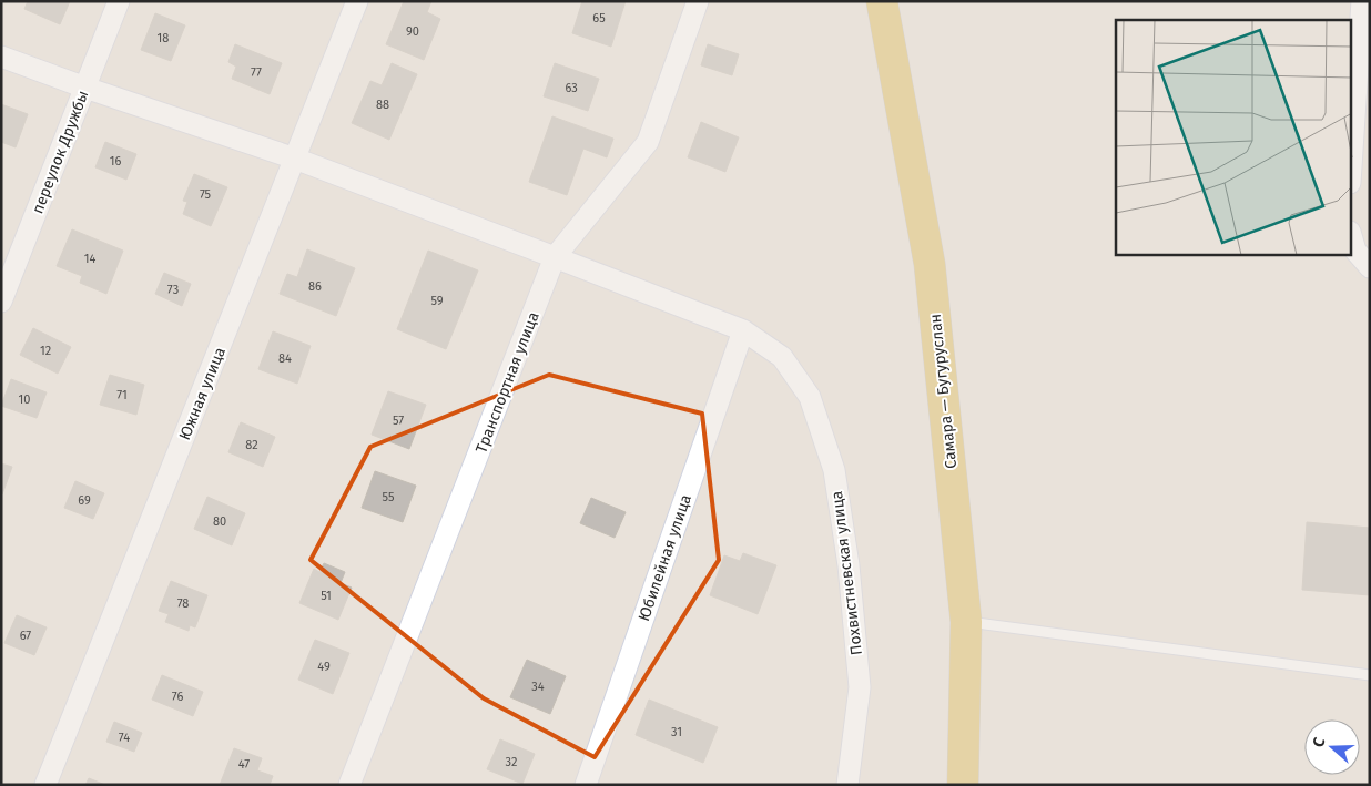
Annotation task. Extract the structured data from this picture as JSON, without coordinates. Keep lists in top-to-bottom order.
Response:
{
  "streets": {
    "main road": ["Самара — Бугуруслан"],
    "street": [
      "переулок Дружбы",
      "Транспортная улица",
      "Южная улица",
      "Юбилейная улица",
      "Похвистневская улица"
    ]
  },
  "crossings": [
    ["переулок Дружбы", "Похвистневская улица"],
    ["Транспортная улица", "Похвистневская улица"],
    ["Южная улица", "Похвистневская улица"],
    ["Юбилейная улица", "Похвистневская улица"]
  ],
  "house_numbers": [
    "65",
    "90",
    "18",
    "77",
    "63",
    "88",
    "16",
    "75",
    "14",
    "86",
    "73",
    "59",
    "12",
    "84",
    "71",
    "10",
    "57",
    "82",
    "55",
    "69",
    "80",
    "51",
    "78",
    "67",
    "49",
    "34",
    "76",
    "31",
    "74",
    "32",
    "47"
  ],
  "north": "left"
}
